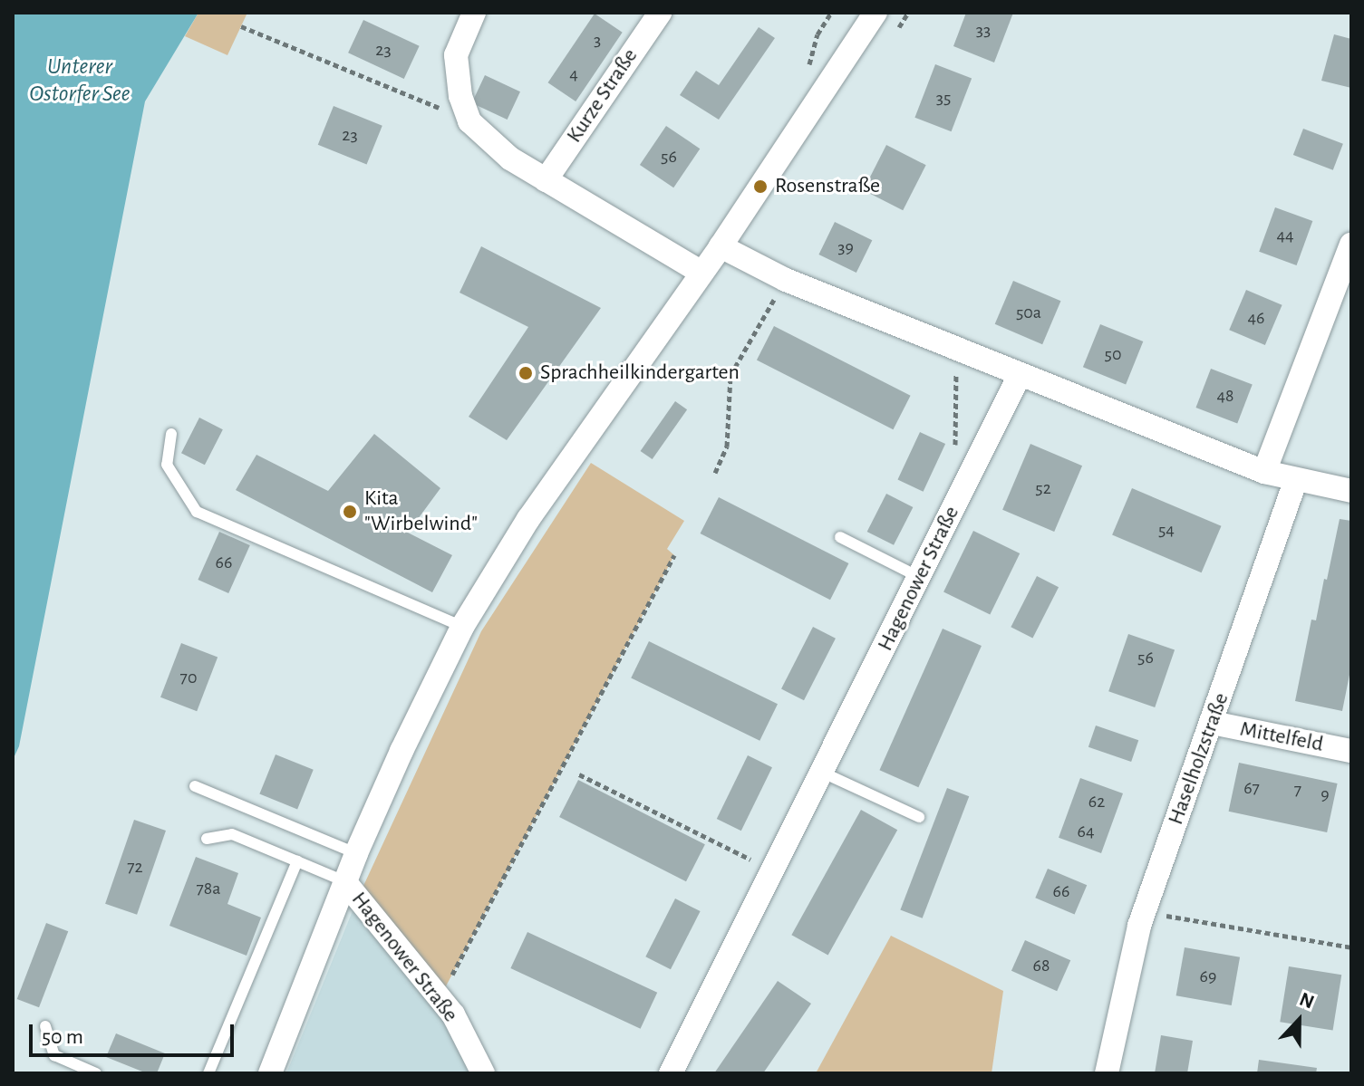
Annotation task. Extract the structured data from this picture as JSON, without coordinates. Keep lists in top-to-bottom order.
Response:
{
  "streets": {
    "street": [
      "Kurze Straße",
      "Hagenower Straße",
      "Mittelfeld",
      "Haselholzstraße"
    ]
  },
  "crossings": [
    ["Mittelfeld", "Haselholzstraße"]
  ],
  "water": ["Unterer Ostorfer See"],
  "places": ["Rosenstraße", "Sprachheilkindergarten", "Kita \"Wirbelwind\""],
  "house_numbers": [
    "33",
    "3",
    "23",
    "4",
    "35",
    "23",
    "56",
    "44",
    "39",
    "50a",
    "46",
    "50",
    "48",
    "52",
    "54",
    "66",
    "56",
    "70",
    "67",
    "7",
    "9",
    "62",
    "64",
    "72",
    "78a",
    "66",
    "68",
    "69"
  ],
  "scale_bar": "50 m",
  "north": "top"
}
